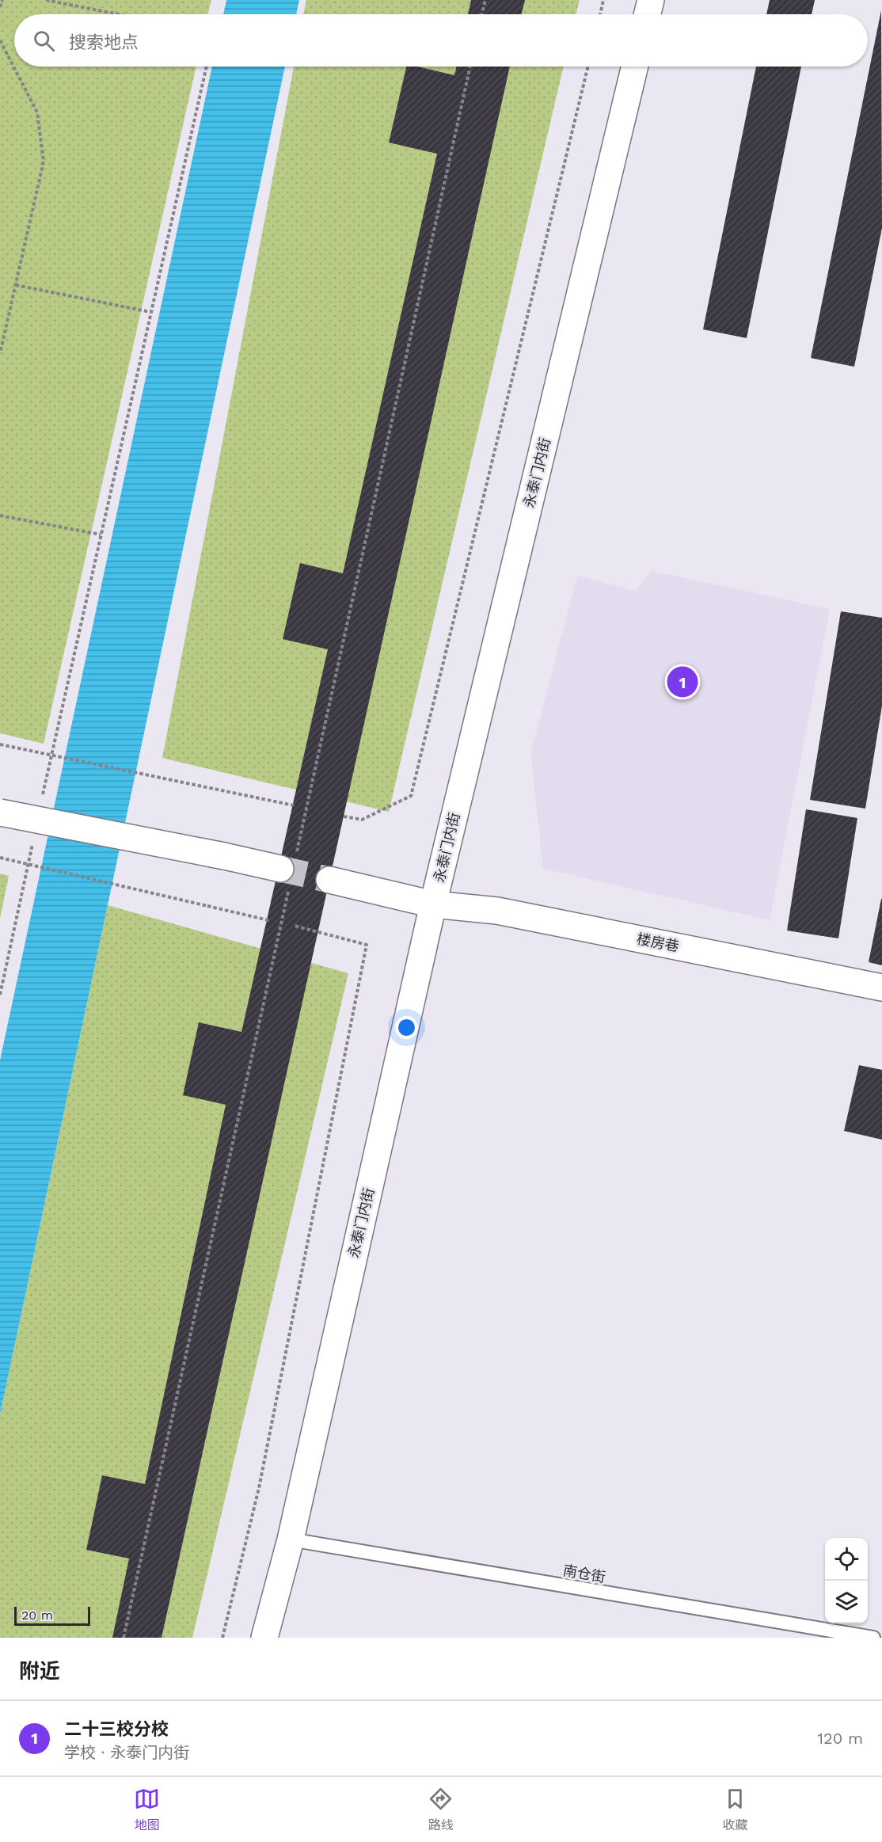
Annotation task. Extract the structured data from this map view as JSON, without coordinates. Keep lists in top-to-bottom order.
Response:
{
  "streets": {
    "main road": ["永泰门内街", "楼房巷"],
    "lane": ["南仓街"]
  },
  "crossings": [
    ["永泰门内街", "楼房巷"],
    ["永泰门内街", "南仓街"]
  ],
  "scale_bar": "20 m",
  "page": {
    "search": "搜索地点",
    "pins": "1",
    "scale": "20 m",
    "heading": "附近",
    "list": [
      {
        "mark": "1",
        "name": "二十三校分校",
        "note": "学校 · 永泰门内街",
        "value": "120 m"
      }
    ],
    "nav": ["地图", "路线", "收藏"]
  }
}
